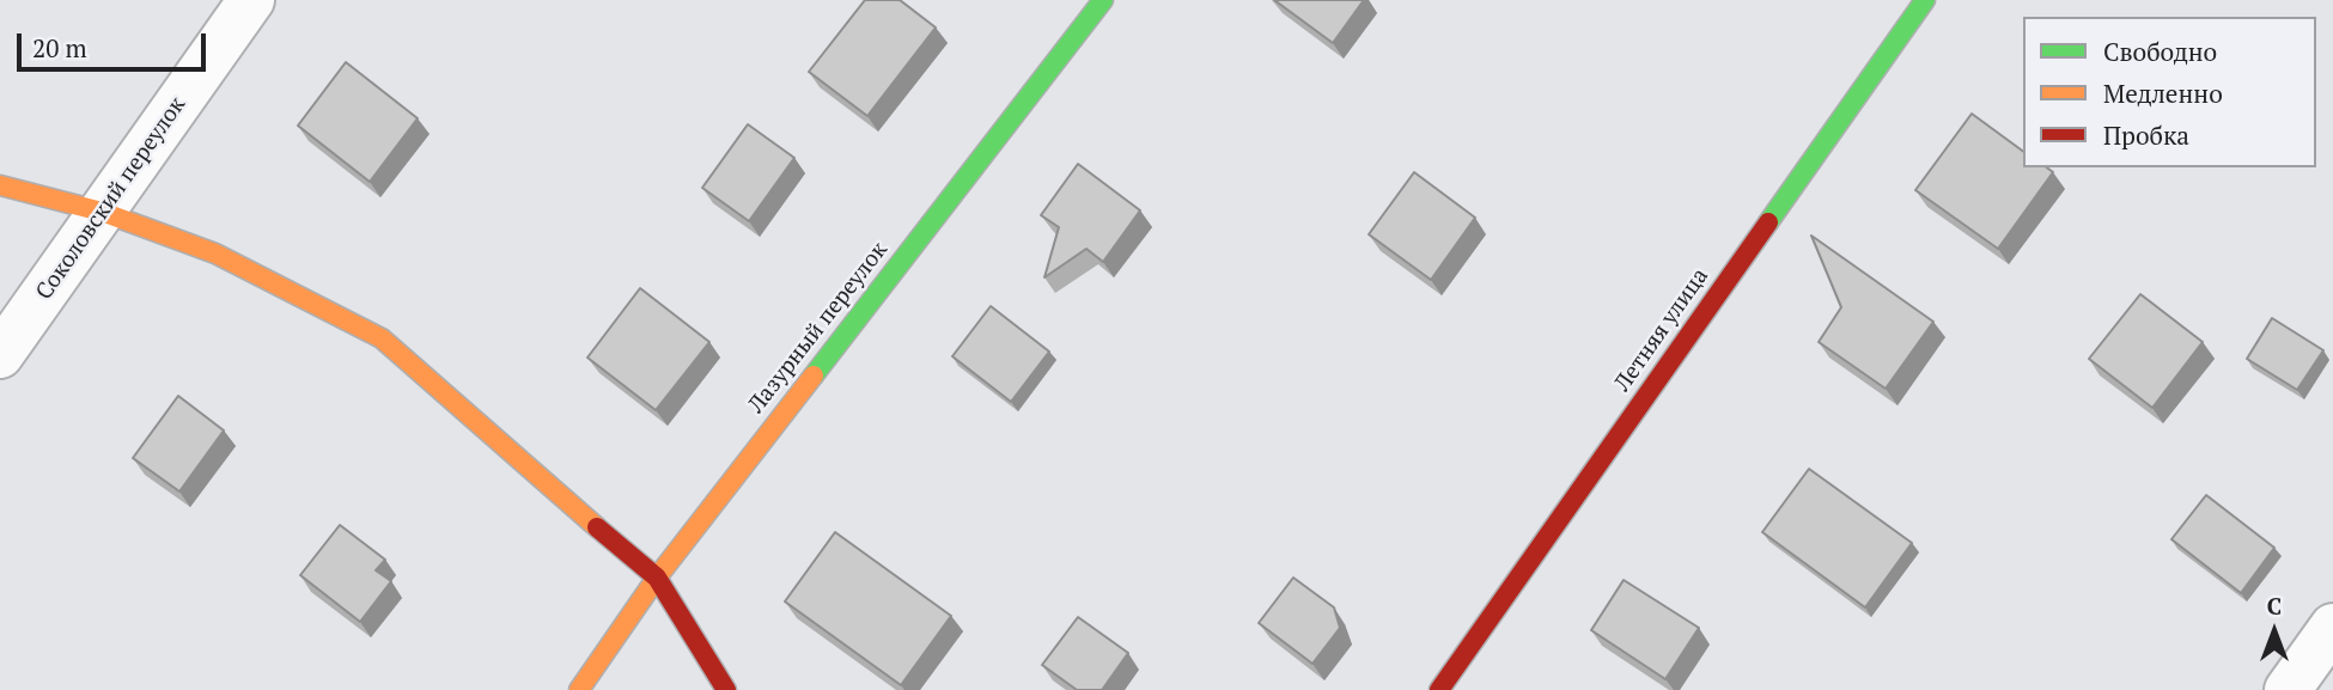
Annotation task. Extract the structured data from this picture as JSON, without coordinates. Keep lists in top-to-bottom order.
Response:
{
  "streets": {
    "street": ["Соколовский переулок", "Лазурный переулок", "Летняя улица"]
  },
  "legend": ["Свободно", "Медленно", "Пробка"],
  "scale_bar": "20 m",
  "north": "top"
}
